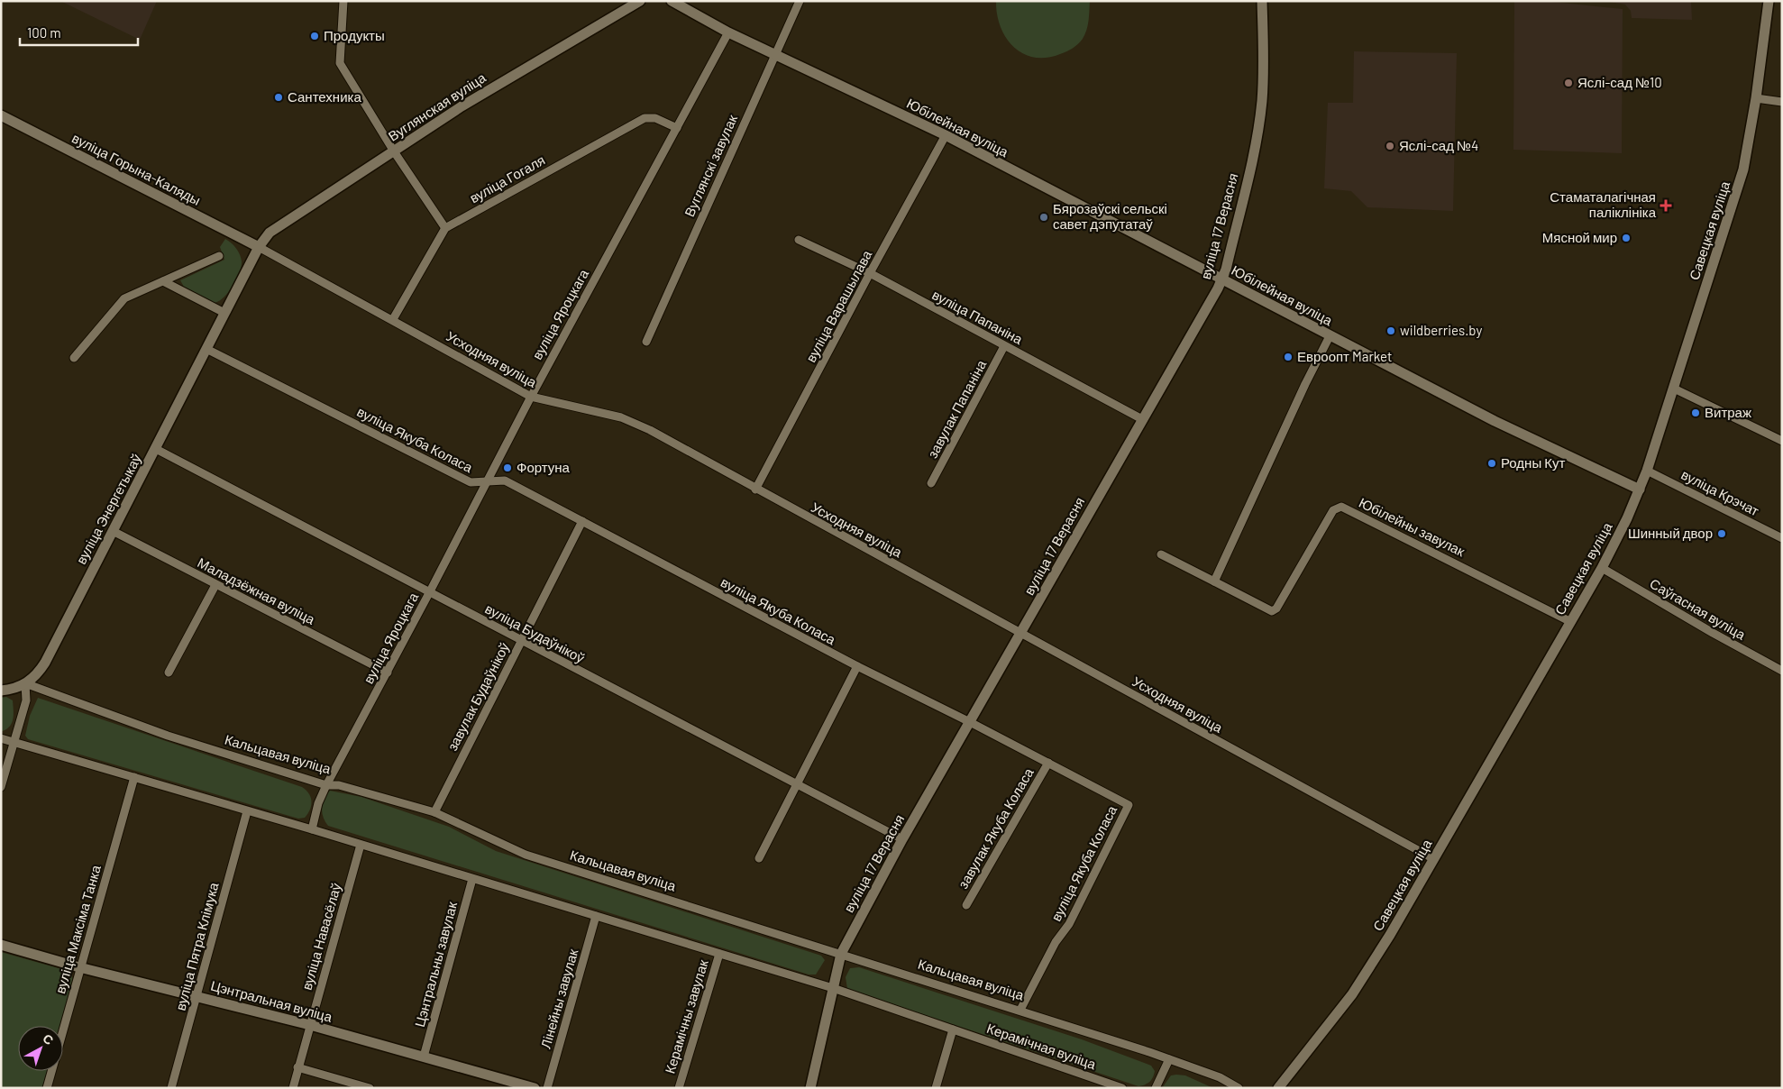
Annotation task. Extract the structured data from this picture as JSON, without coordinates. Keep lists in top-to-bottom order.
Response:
{
  "streets": {
    "street": [
      "Вуглянская вуліца",
      "Юбілейная вуліца",
      "Вуглянскі завулак",
      "вуліца Горына-Каляды",
      "вуліца Гогаля",
      "вуліца 17 Верасня",
      "Савецкая вуліца",
      "вуліца Варашылава",
      "вуліца Яроцкага",
      "вуліца Папаніна",
      "Усходняя вуліца",
      "завулак Папаніна",
      "вуліца Якуба Коласа",
      "вуліца Крэчат",
      "вуліца Энергетыкаў",
      "Юбілейны завулак",
      "Маладзёжная вуліца",
      "Саўгасная вуліца",
      "вуліца Будаўнікоў",
      "завулак Будаўнікоў",
      "Кальцавая вуліца",
      "завулак Якуба Коласа",
      "вуліца Максіма Танка",
      "вуліца Навасёлаў",
      "вуліца Пятра Клімука",
      "Цэнтральны завулак",
      "Лінейны завулак",
      "Цэнтральная вуліца",
      "Керамічны завулак",
      "Керамічная вуліца"
    ]
  },
  "crossings": [
    ["Вуглянская вуліца", "вуліца Горына-Каляды"],
    ["Вуглянская вуліца", "Усходняя вуліца"],
    ["Вуглянская вуліца", "вуліца Энергетыкаў"],
    ["Юбілейная вуліца", "Вуглянскі завулак"],
    ["Юбілейная вуліца", "вуліца 17 Верасня"],
    ["Юбілейная вуліца", "Савецкая вуліца"],
    ["Юбілейная вуліца", "вуліца Варашылава"],
    ["Юбілейная вуліца", "вуліца Яроцкага"],
    ["вуліца Горына-Каляды", "Усходняя вуліца"],
    ["вуліца Горына-Каляды", "вуліца Энергетыкаў"],
    ["вуліца Гогаля", "вуліца Яроцкага"],
    ["вуліца 17 Верасня", "вуліца Папаніна"],
    ["вуліца 17 Верасня", "Усходняя вуліца"],
    ["вуліца 17 Верасня", "вуліца Якуба Коласа"],
    ["вуліца 17 Верасня", "вуліца Будаўнікоў"],
    ["вуліца 17 Верасня", "Кальцавая вуліца"],
    ["вуліца 17 Верасня", "Керамічная вуліца"],
    ["Савецкая вуліца", "Усходняя вуліца"],
    ["Савецкая вуліца", "вуліца Крэчат"],
    ["Савецкая вуліца", "Юбілейны завулак"],
    ["Савецкая вуліца", "Саўгасная вуліца"],
    ["вуліца Варашылава", "вуліца Папаніна"],
    ["вуліца Варашылава", "Усходняя вуліца"],
    ["вуліца Яроцкага", "Усходняя вуліца"],
    ["вуліца Яроцкага", "вуліца Якуба Коласа"],
    ["вуліца Яроцкага", "Маладзёжная вуліца"],
    ["вуліца Яроцкага", "вуліца Будаўнікоў"],
    ["вуліца Яроцкага", "Кальцавая вуліца"],
    ["вуліца Яроцкага", "Керамічная вуліца"],
    ["вуліца Папаніна", "завулак Папаніна"],
    ["Усходняя вуліца", "вуліца Энергетыкаў"],
    ["вуліца Якуба Коласа", "вуліца Энергетыкаў"],
    ["вуліца Якуба Коласа", "завулак Будаўнікоў"],
    ["вуліца Якуба Коласа", "Кальцавая вуліца"],
    ["вуліца Якуба Коласа", "завулак Якуба Коласа"],
    ["вуліца Энергетыкаў", "Маладзёжная вуліца"],
    ["вуліца Энергетыкаў", "вуліца Будаўнікоў"],
    ["вуліца Энергетыкаў", "Кальцавая вуліца"],
    ["вуліца Будаўнікоў", "завулак Будаўнікоў"],
    ["завулак Будаўнікоў", "Кальцавая вуліца"],
    ["вуліца Максіма Танка", "Цэнтральная вуліца"],
    ["вуліца Максіма Танка", "Керамічная вуліца"],
    ["вуліца Навасёлаў", "Цэнтральная вуліца"],
    ["вуліца Навасёлаў", "Керамічная вуліца"],
    ["вуліца Пятра Клімука", "Цэнтральная вуліца"],
    ["вуліца Пятра Клімука", "Керамічная вуліца"],
    ["Цэнтральны завулак", "Цэнтральная вуліца"],
    ["Цэнтральны завулак", "Керамічная вуліца"],
    ["Лінейны завулак", "Керамічная вуліца"],
    ["Керамічны завулак", "Керамічная вуліца"]
  ],
  "places": {
    "other": [
      "Продукты",
      "Яслі-сад №10",
      "Сантехника",
      "Яслі-сад №4",
      "Бярозаўскі сельскі савет дэпутатаў",
      "Мясной мир",
      "wildberries.by",
      "Евроопт Market",
      "Витраж",
      "Родны Кут",
      "Фортуна",
      "Шинный двор"
    ],
    "health": ["Стаматалагічная паліклініка"]
  },
  "scale_bar": "100 m",
  "north": "top right"
}
